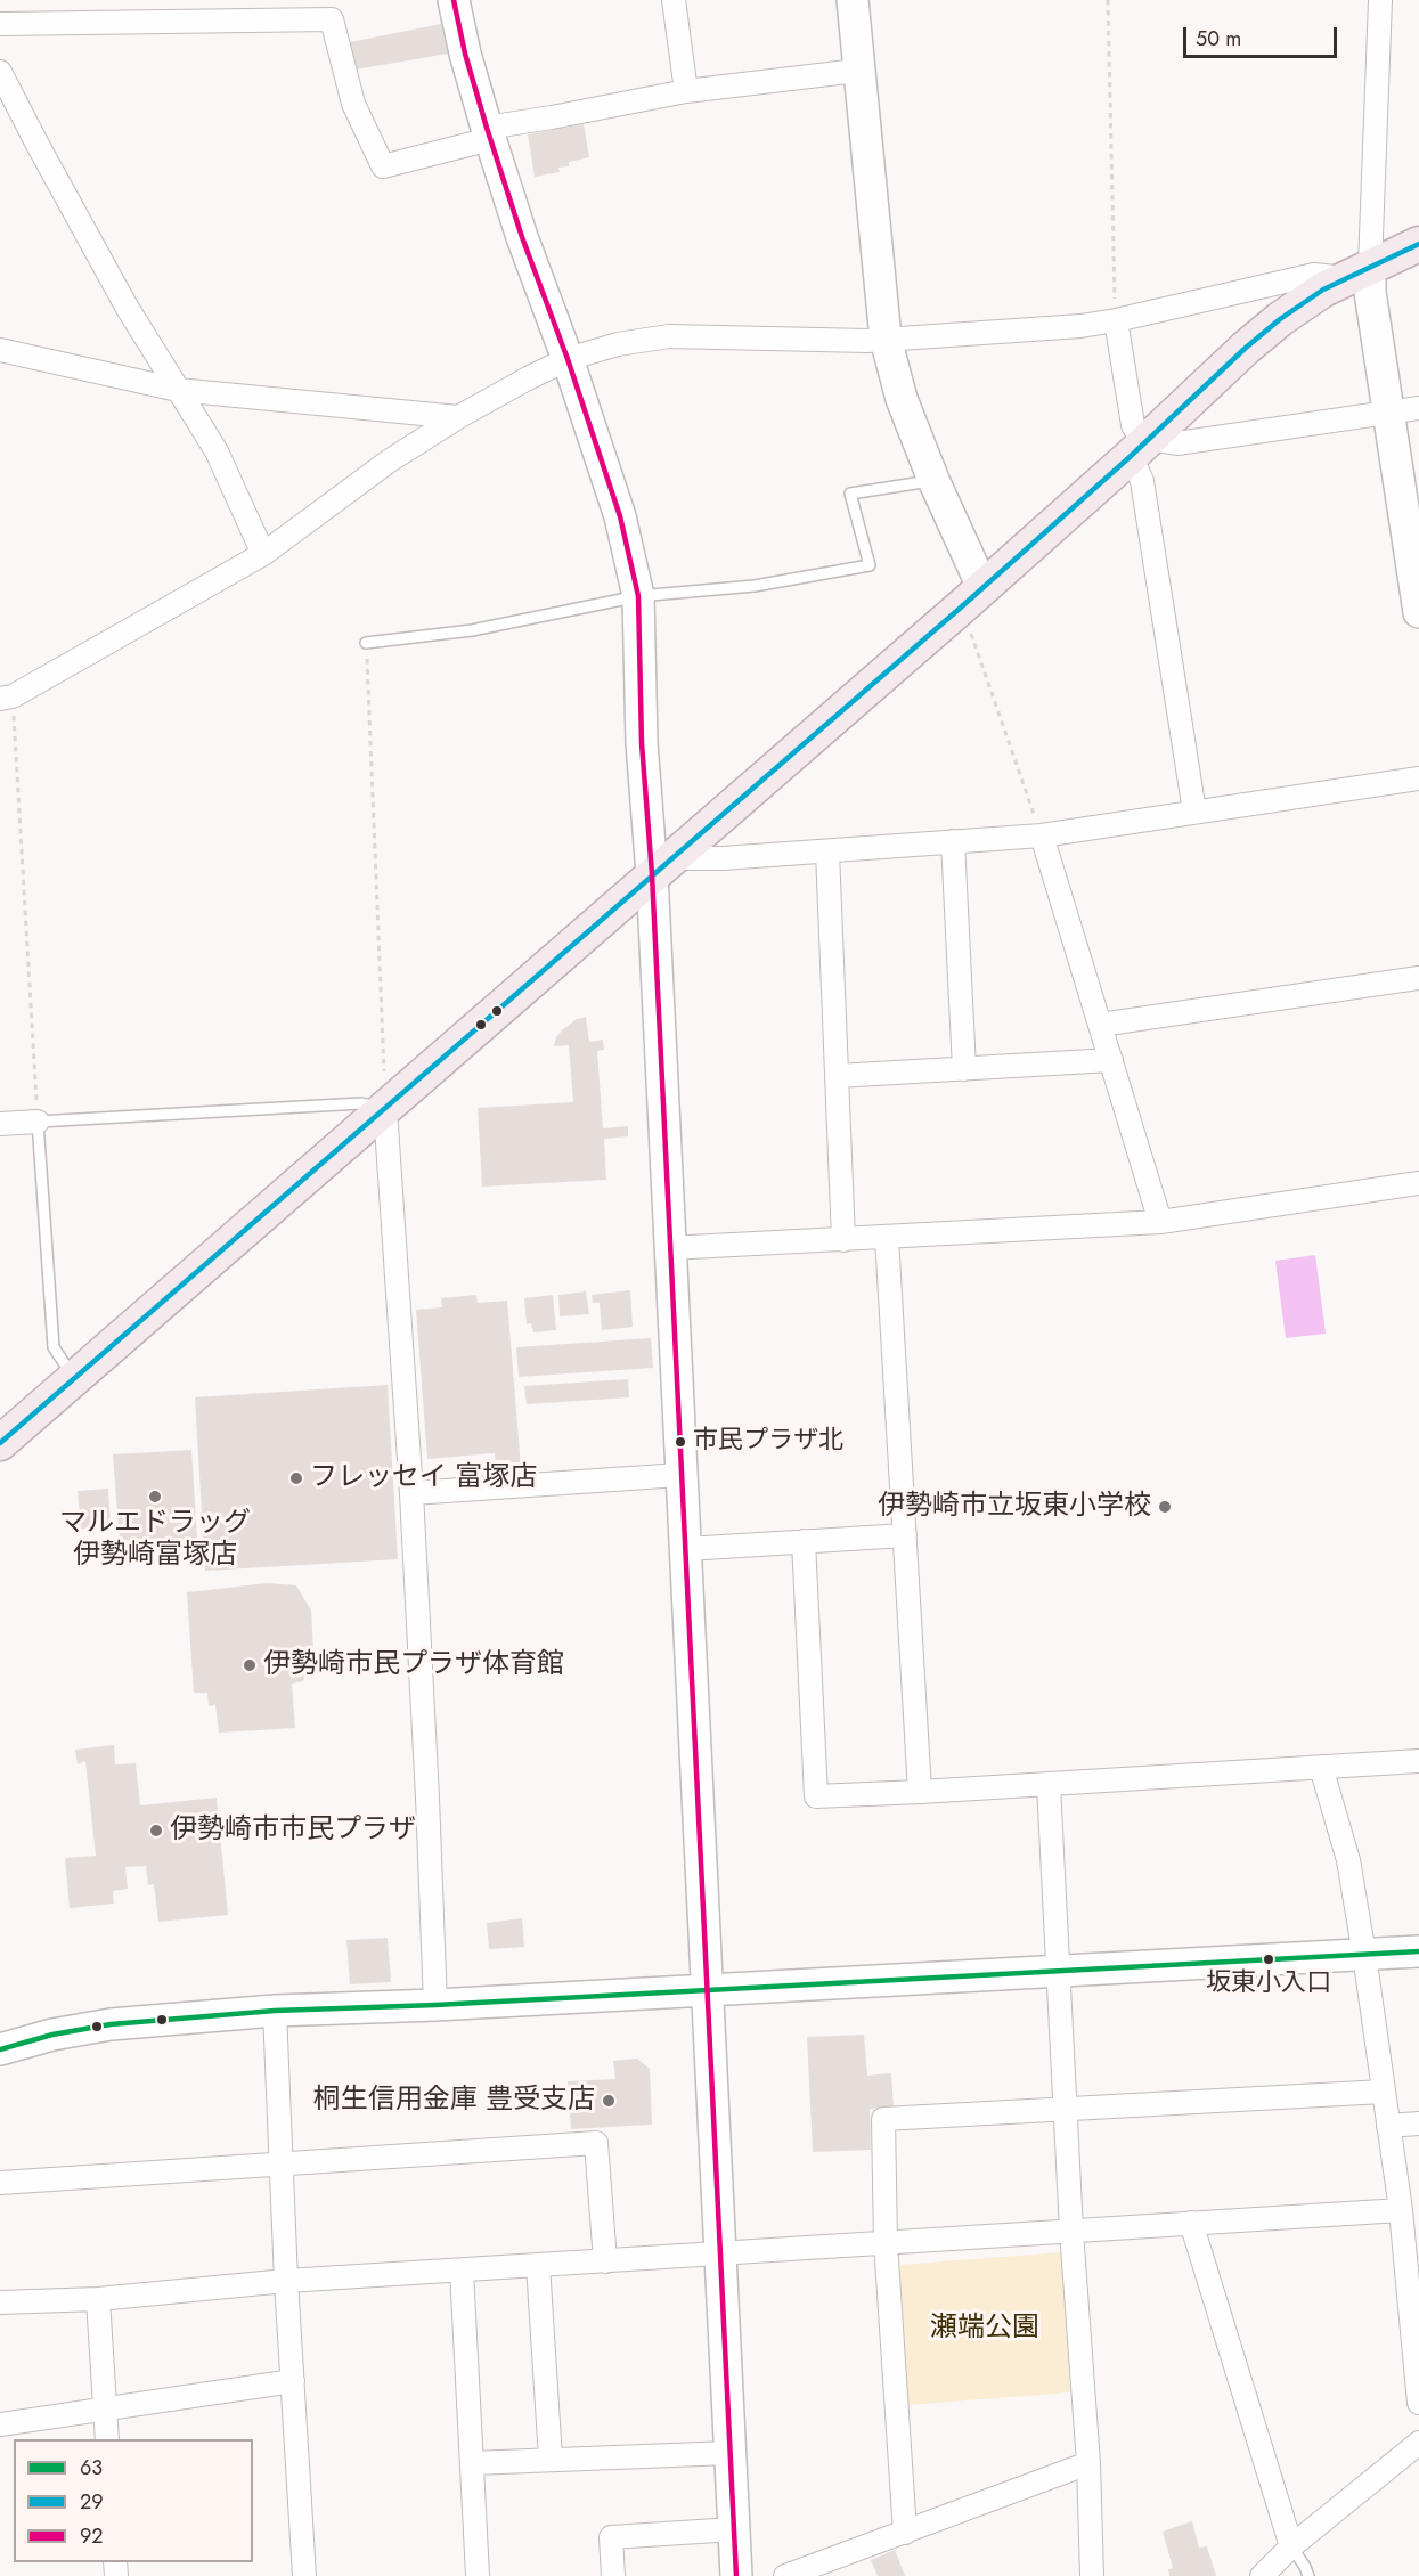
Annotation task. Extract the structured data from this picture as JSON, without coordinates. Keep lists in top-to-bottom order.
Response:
{
  "parks": ["瀬端公園"],
  "places": [
    "市民プラザ北",
    "フレッセイ 富塚店",
    "マルエドラッグ 伊勢崎富塚店",
    "伊勢崎市立坂東小学校",
    "伊勢崎市民プラザ体育館",
    "伊勢崎市市民プラザ",
    "坂東小入口",
    "桐生信用金庫 豊受支店"
  ],
  "lines": ["transit line 92", "transit line 29", "transit line 63"],
  "legend": ["63", "29", "92"],
  "scale_bar": "50 m"
}
